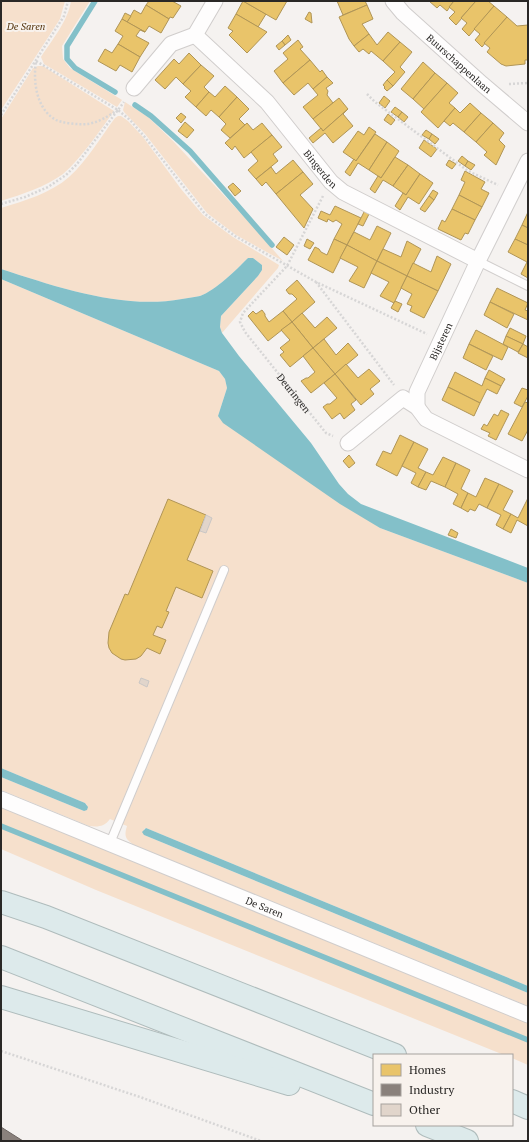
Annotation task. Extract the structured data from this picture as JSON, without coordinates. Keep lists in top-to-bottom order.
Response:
{
  "streets": {
    "street": [
      "Buurschappenlaan",
      "Bingerden",
      "Bijsteren",
      "De Saren"
    ],
    "path": ["Deuringen"]
  },
  "crossings": [
    ["Bingerden", "Bijsteren"],
    ["Bingerden", "Deuringen"]
  ],
  "parks": ["De Saren"],
  "legend": ["Homes", "Industry", "Other"]
}
